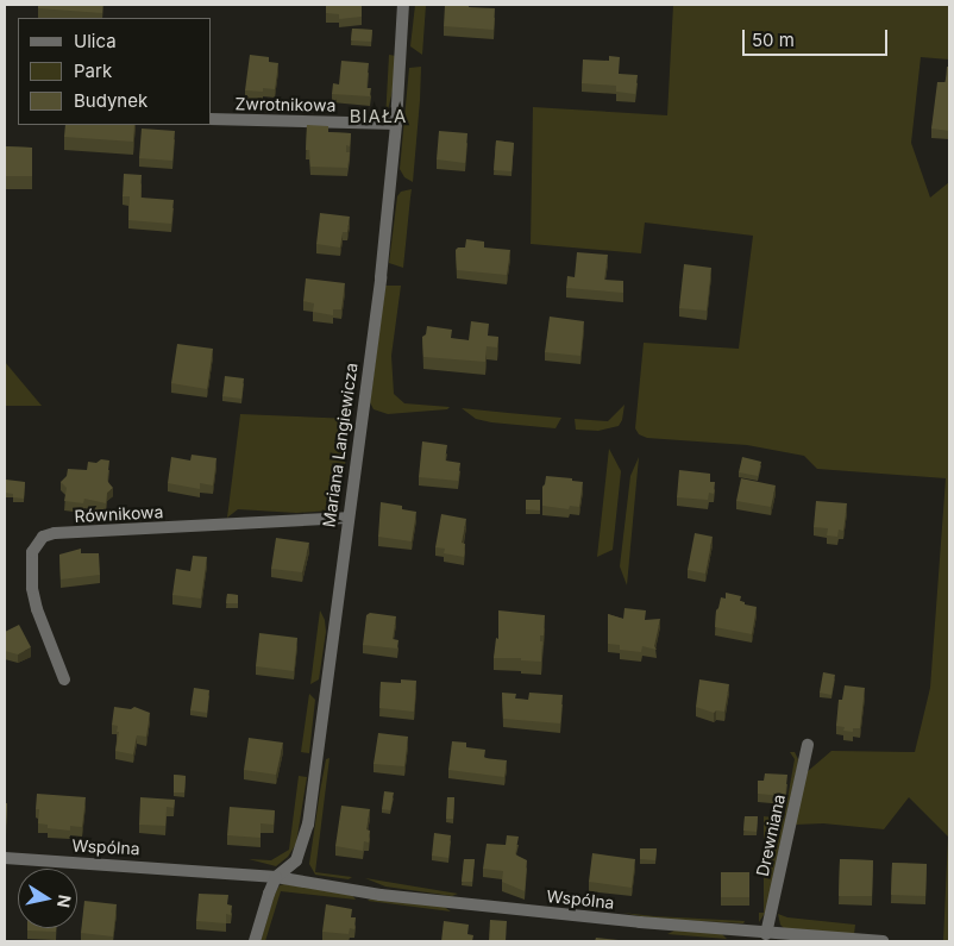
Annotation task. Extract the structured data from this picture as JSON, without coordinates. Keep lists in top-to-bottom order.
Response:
{
  "streets": {
    "street": [
      "Zwrotnikowa",
      "Mariana Langiewicza",
      "Równikowa",
      "Drewniana",
      "Wspólna"
    ]
  },
  "crossings": [
    ["Zwrotnikowa", "Mariana Langiewicza"],
    ["Mariana Langiewicza", "Równikowa"],
    ["Mariana Langiewicza", "Wspólna"],
    ["Drewniana", "Wspólna"]
  ],
  "districts": ["BIAŁA"],
  "legend": ["Ulica", "Park", "Budynek"],
  "scale_bar": "50 m",
  "north": "right"
}
